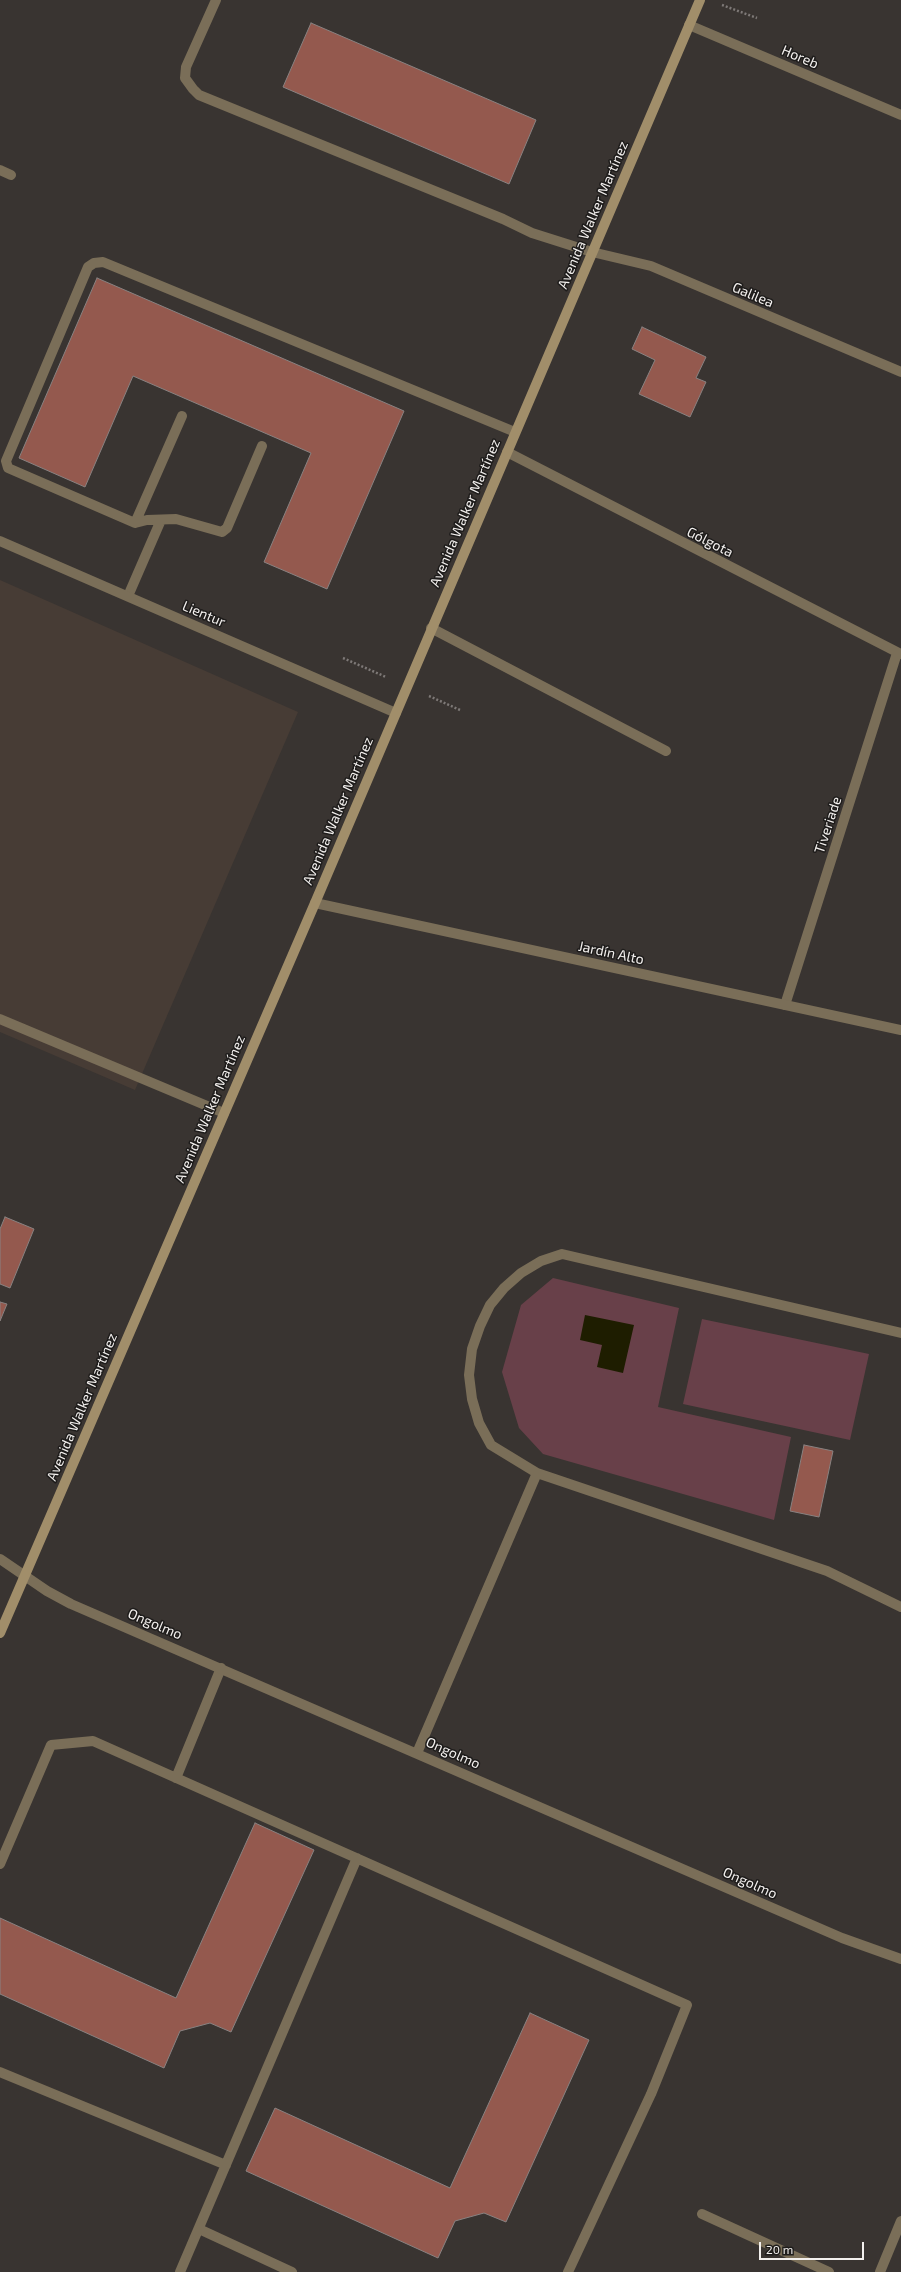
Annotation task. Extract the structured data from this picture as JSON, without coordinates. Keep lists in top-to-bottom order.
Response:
{
  "streets": {
    "main road": ["Avenida Walker Martínez"],
    "street": [
      "Horeb",
      "Galilea",
      "Gólgota",
      "Lientur",
      "Tiveriade",
      "Jardín Alto",
      "Ongolmo"
    ]
  },
  "crossings": [
    ["Horeb", "Avenida Walker Martínez"],
    ["Avenida Walker Martínez", "Galilea"],
    ["Avenida Walker Martínez", "Gólgota"],
    ["Avenida Walker Martínez", "Lientur"],
    ["Avenida Walker Martínez", "Jardín Alto"],
    ["Avenida Walker Martínez", "Ongolmo"],
    ["Gólgota", "Tiveriade"],
    ["Tiveriade", "Jardín Alto"]
  ],
  "scale_bar": "20 m"
}
